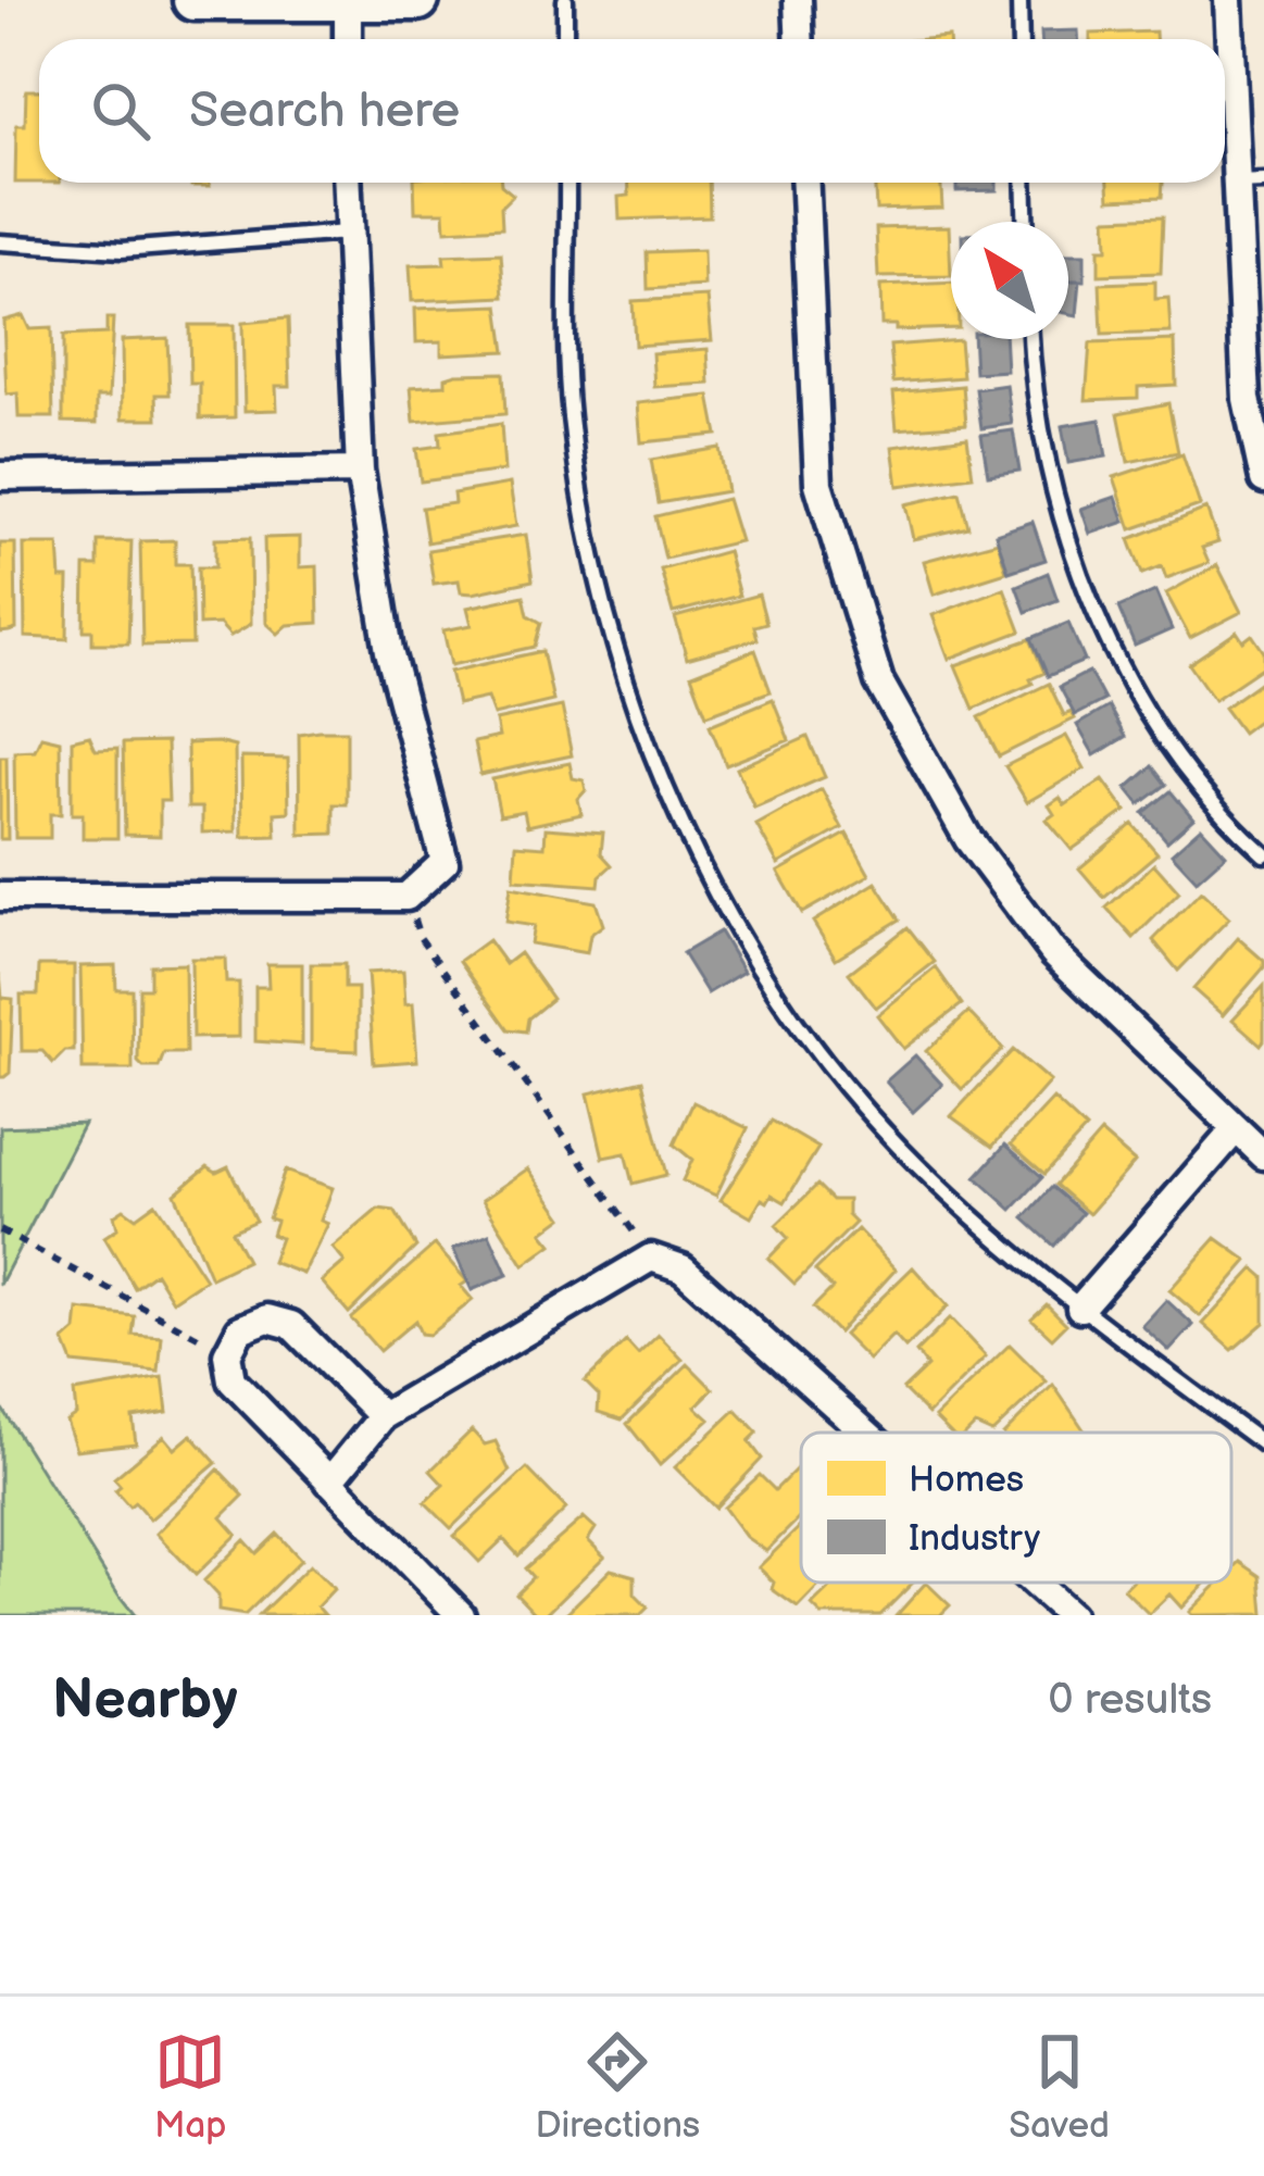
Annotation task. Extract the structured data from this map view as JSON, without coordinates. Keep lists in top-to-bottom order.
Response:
{
  "legend": ["Homes", "Industry"],
  "north": "top left",
  "page": {
    "search": "Search here",
    "heading": ["Nearby", "0 results"],
    "nav": ["Map", "Directions", "Saved"]
  }
}
